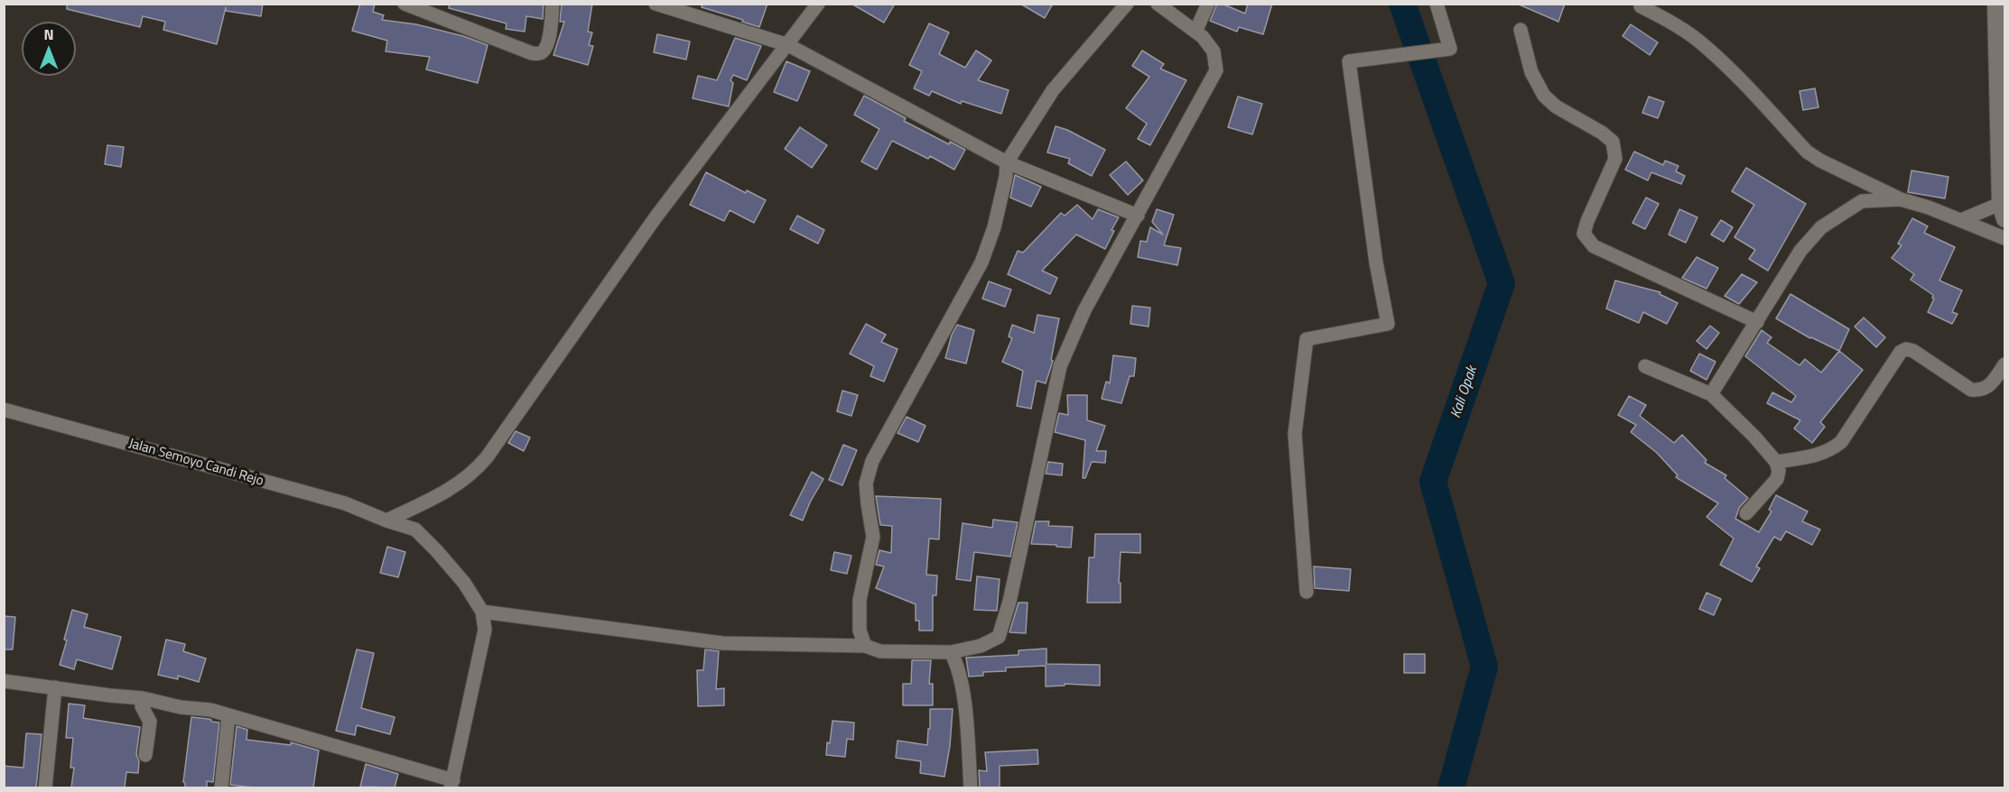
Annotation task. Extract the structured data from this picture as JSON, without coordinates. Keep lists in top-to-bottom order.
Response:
{
  "streets": {
    "street": ["Jalan Semoyo Candi Rejo"]
  },
  "water": ["Kali Opak"],
  "north": "top"
}
